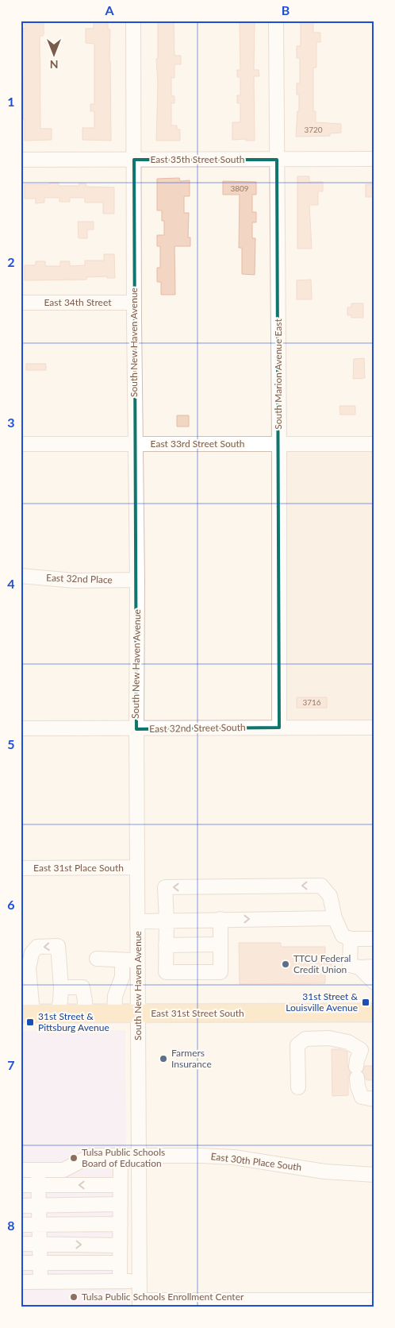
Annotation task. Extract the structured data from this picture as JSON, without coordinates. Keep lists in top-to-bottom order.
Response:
{
  "streets": {
    "main road": ["East 31st Street South"],
    "street": [
      "East 35th Street South",
      "East 34th Street",
      "South New Haven Avenue",
      "South Marion Avenue East",
      "East 33rd Street South",
      "East 32nd Place",
      "East 32nd Street South",
      "East 31st Place South",
      "East 30th Place South"
    ]
  },
  "crossings": [
    ["East 35th Street South", "South New Haven Avenue"],
    ["East 35th Street South", "South Marion Avenue East"],
    ["East 34th Street", "South New Haven Avenue"],
    ["South New Haven Avenue", "East 33rd Street South"],
    ["South New Haven Avenue", "East 32nd Place"],
    ["South New Haven Avenue", "East 32nd Street South"],
    ["South New Haven Avenue", "East 31st Place South"],
    ["South New Haven Avenue", "East 31st Street South"],
    ["South New Haven Avenue", "East 30th Place South"],
    ["South Marion Avenue East", "East 33rd Street South"],
    ["South Marion Avenue East", "East 32nd Street South"]
  ],
  "places": {
    "other": [
      "TTCU Federal Credit Union",
      "Farmers Insurance",
      "Tulsa Public Schools Board of Education",
      "Tulsa Public Schools Enrollment Center"
    ],
    "transit": ["31st Street & Louisville Avenue", "31st Street & Pittsburg Avenue"]
  },
  "house_numbers": ["3720", "3809", "3716"],
  "north": "bottom",
  "grid": {
    "columns": ["A", "B"],
    "rows": [
      "1",
      "2",
      "3",
      "4",
      "5",
      "6",
      "7",
      "8"
    ]
  }
}
